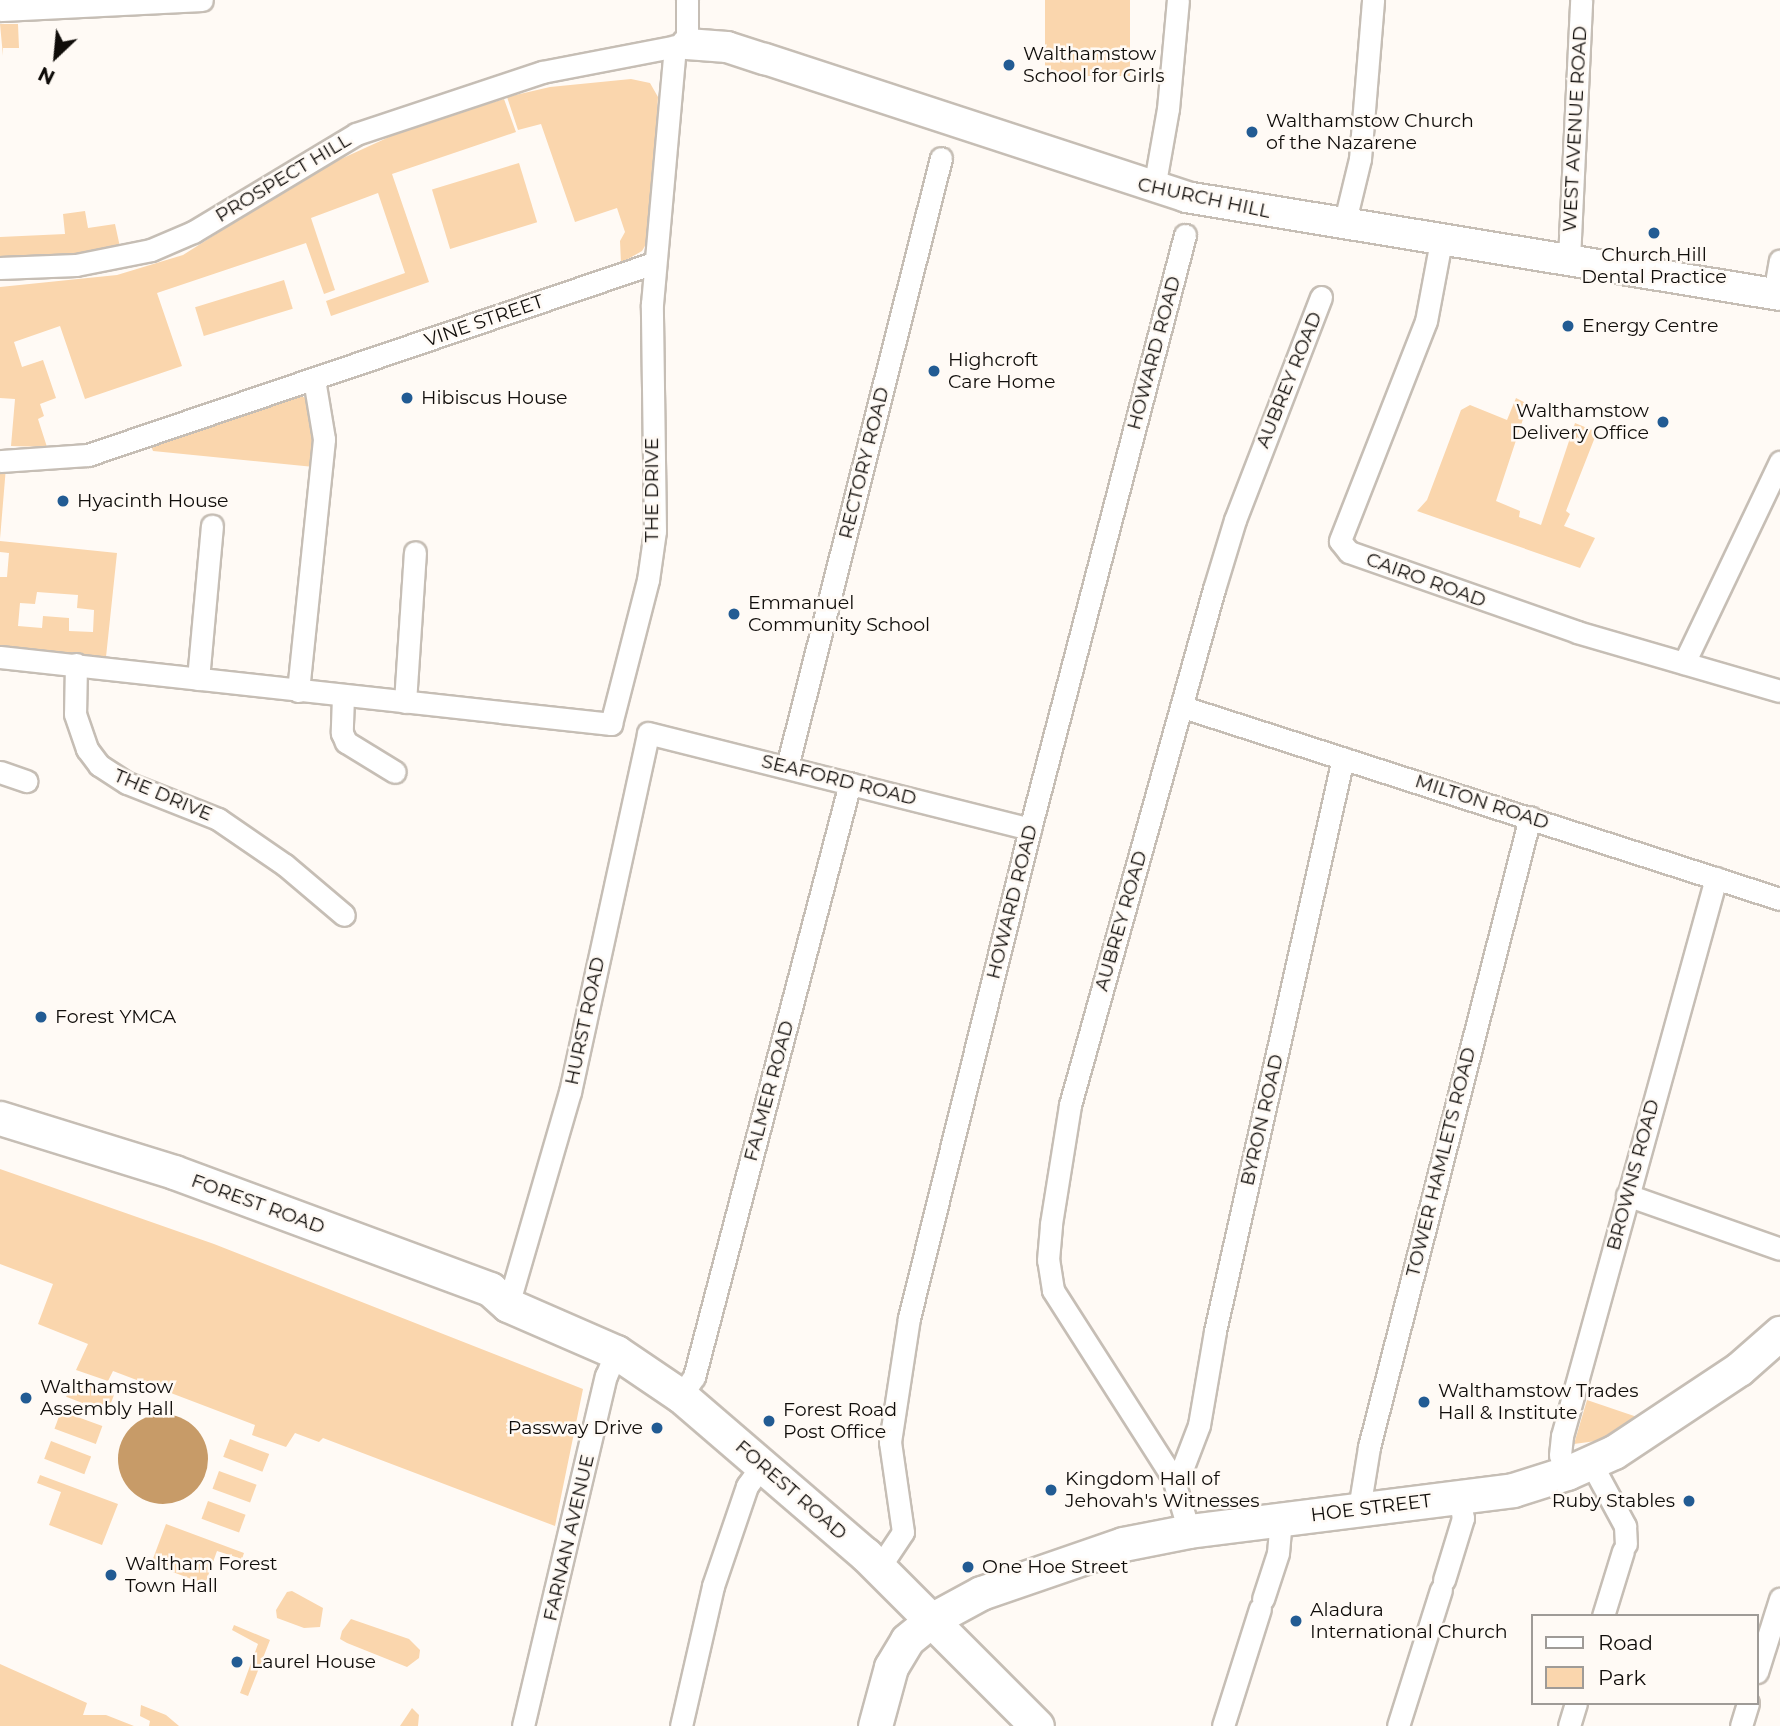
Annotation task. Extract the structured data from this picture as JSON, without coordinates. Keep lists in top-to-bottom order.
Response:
{
  "streets": {
    "main road": ["FOREST ROAD", "HOE STREET"],
    "street": [
      "WEST AVENUE ROAD",
      "PROSPECT HILL",
      "CHURCH HILL",
      "VINE STREET",
      "HOWARD ROAD",
      "AUBREY ROAD",
      "RECTORY ROAD",
      "THE DRIVE",
      "CAIRO ROAD",
      "SEAFORD ROAD",
      "MILTON ROAD",
      "HURST ROAD",
      "FALMER ROAD",
      "BYRON ROAD",
      "TOWER HAMLETS ROAD",
      "BROWNS ROAD",
      "FARNAN AVENUE"
    ]
  },
  "crossings": [
    ["WEST AVENUE ROAD", "CHURCH HILL"],
    ["PROSPECT HILL", "CHURCH HILL"],
    ["PROSPECT HILL", "THE DRIVE"],
    ["CHURCH HILL", "THE DRIVE"],
    ["CHURCH HILL", "CAIRO ROAD"],
    ["VINE STREET", "THE DRIVE"],
    ["HOWARD ROAD", "SEAFORD ROAD"],
    ["HOWARD ROAD", "FOREST ROAD"],
    ["AUBREY ROAD", "MILTON ROAD"],
    ["AUBREY ROAD", "BYRON ROAD"],
    ["AUBREY ROAD", "HOE STREET"],
    ["RECTORY ROAD", "SEAFORD ROAD"],
    ["SEAFORD ROAD", "HURST ROAD"],
    ["SEAFORD ROAD", "FALMER ROAD"],
    ["MILTON ROAD", "BYRON ROAD"],
    ["MILTON ROAD", "TOWER HAMLETS ROAD"],
    ["MILTON ROAD", "BROWNS ROAD"],
    ["HURST ROAD", "FOREST ROAD"],
    ["FALMER ROAD", "FOREST ROAD"],
    ["TOWER HAMLETS ROAD", "HOE STREET"],
    ["BROWNS ROAD", "HOE STREET"],
    ["FOREST ROAD", "HOE STREET"],
    ["FOREST ROAD", "FARNAN AVENUE"]
  ],
  "places": [
    "Walthamstow School for Girls",
    "Walthamstow Church of the Nazarene",
    "Church Hill Dental Practice",
    "Energy Centre",
    "Highcroft Care Home",
    "Hibiscus House",
    "Walthamstow Delivery Office",
    "Hyacinth House",
    "Emmanuel Community School",
    "Forest YMCA",
    "Walthamstow Assembly Hall",
    "Walthamstow Trades Hall & Institute",
    "Forest Road Post Office",
    "Passway Drive",
    "Kingdom Hall of Jehovah's Witnesses",
    "Ruby Stables",
    "One Hoe Street",
    "Waltham Forest Town Hall",
    "Aladura International Church",
    "Laurel House"
  ],
  "legend": ["Road", "Park"],
  "north": "bottom left"
}
